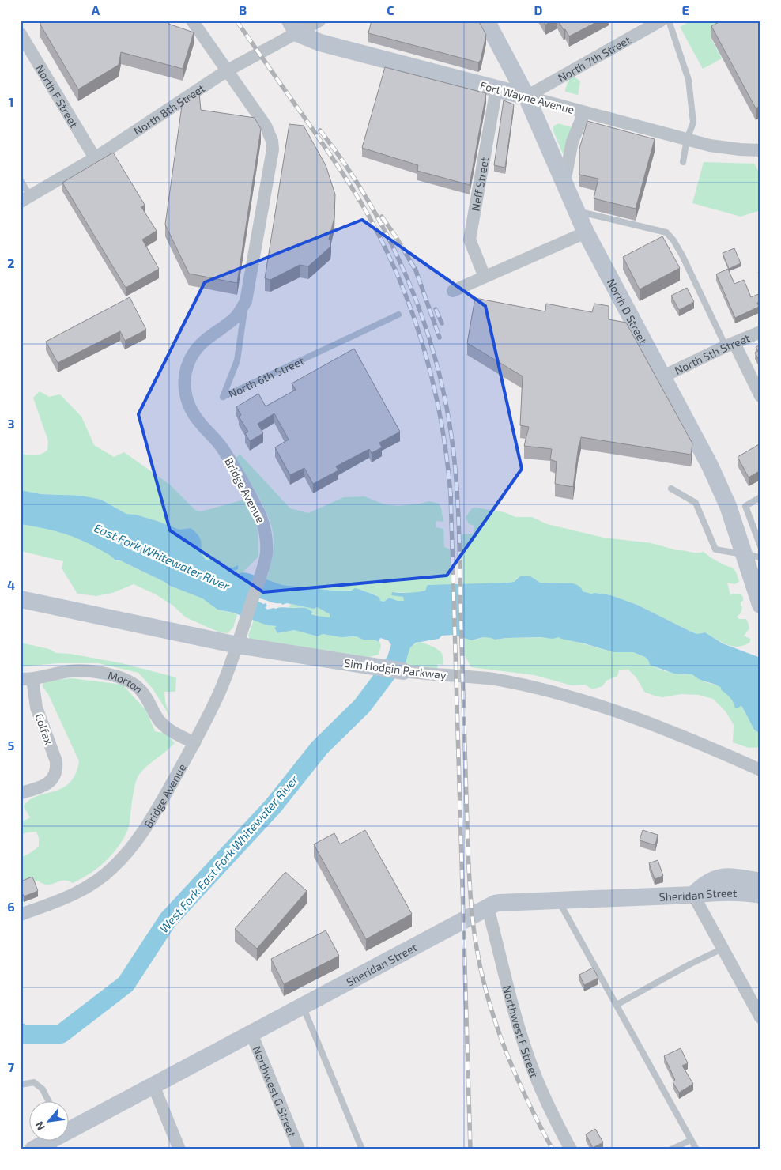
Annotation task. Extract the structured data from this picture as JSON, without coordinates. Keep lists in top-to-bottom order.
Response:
{
  "streets": {
    "street": [
      "North 7th Street",
      "North F Street",
      "Fort Wayne Avenue",
      "North 8th Street",
      "Neff Street",
      "North D Street",
      "North 5th Street",
      "Bridge Avenue",
      "Sim Hodgin Parkway",
      "Morton",
      "Colfax",
      "Sheridan Street",
      "Northwest F Street",
      "Northwest G Street"
    ],
    "lane": ["North 6th Street"]
  },
  "crossings": [
    ["North 7th Street", "Fort Wayne Avenue"],
    ["North 7th Street", "North D Street"],
    ["North F Street", "North 8th Street"],
    ["Fort Wayne Avenue", "North 8th Street"],
    ["Fort Wayne Avenue", "Neff Street"],
    ["Fort Wayne Avenue", "North D Street"],
    ["North 8th Street", "Bridge Avenue"],
    ["North D Street", "North 5th Street"],
    ["North 6th Street", "Bridge Avenue"],
    ["Bridge Avenue", "Sim Hodgin Parkway"],
    ["Bridge Avenue", "Morton"],
    ["Morton", "Colfax"],
    ["Sheridan Street", "Northwest F Street"],
    ["Sheridan Street", "Northwest G Street"]
  ],
  "water": ["East Fork Whitewater River", "West Fork East Fork Whitewater River"],
  "north": "bottom left",
  "grid": {
    "columns": [
      "A",
      "B",
      "C",
      "D",
      "E"
    ],
    "rows": [
      "1",
      "2",
      "3",
      "4",
      "5",
      "6",
      "7"
    ]
  }
}
